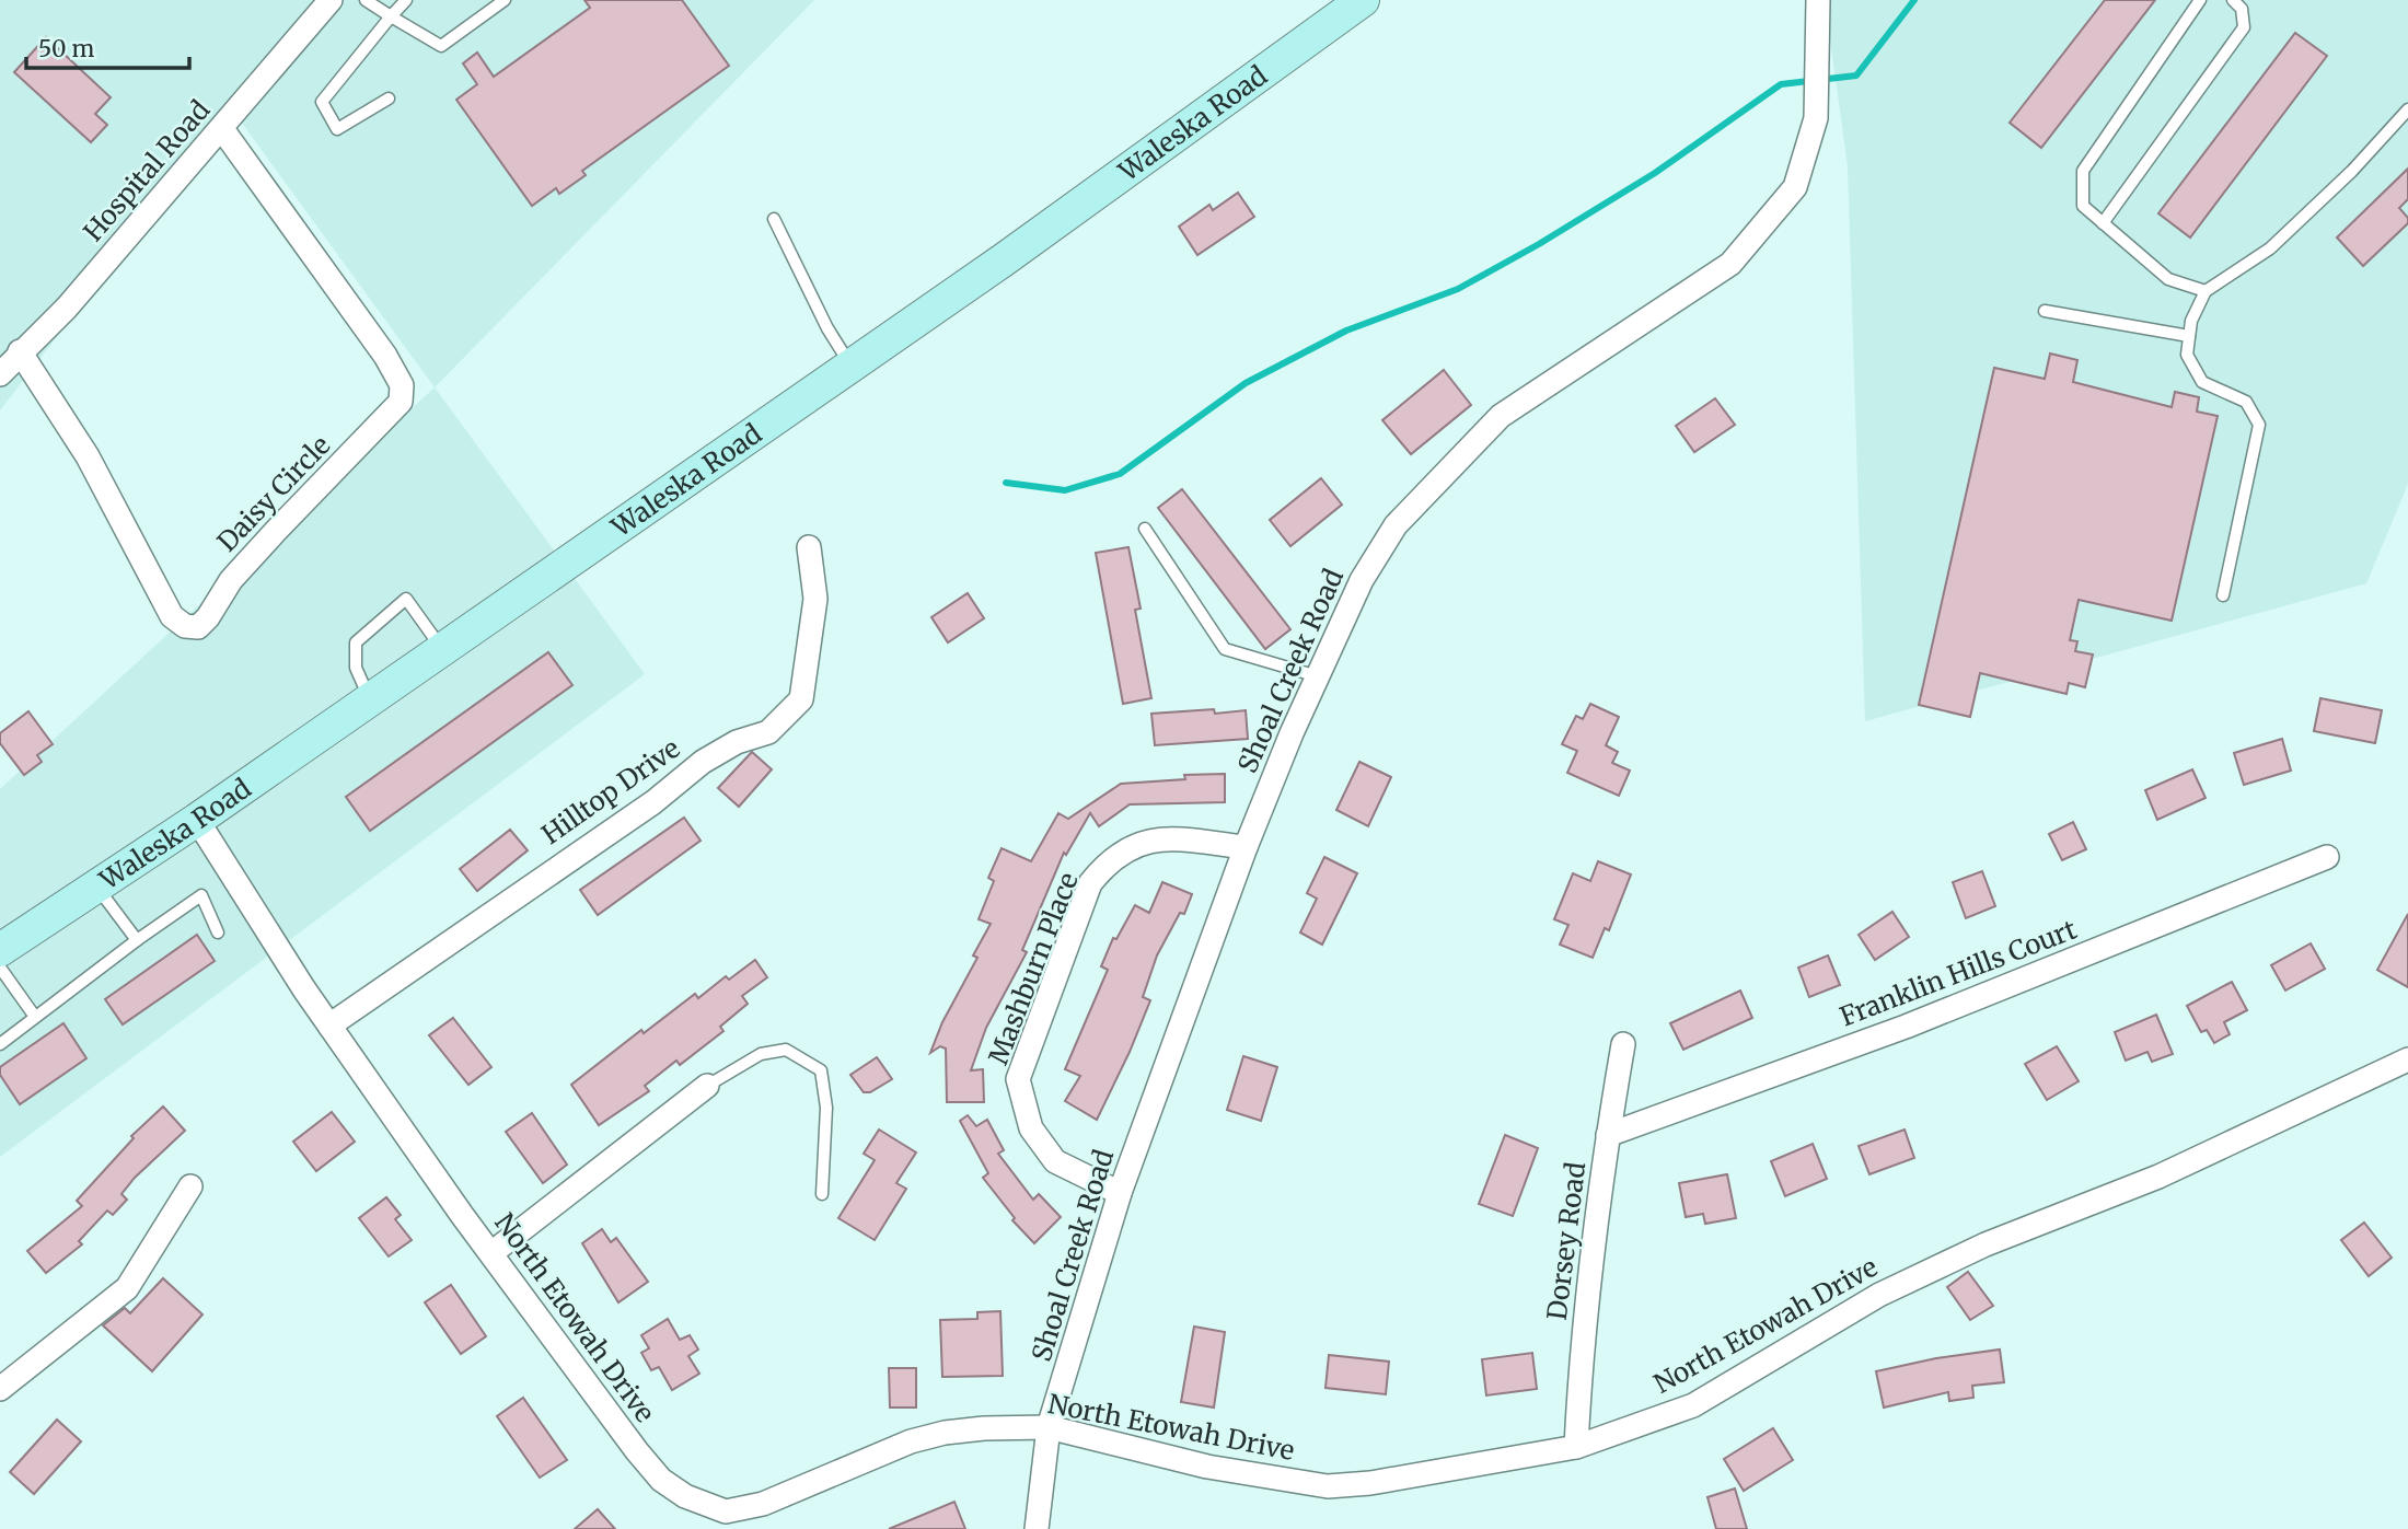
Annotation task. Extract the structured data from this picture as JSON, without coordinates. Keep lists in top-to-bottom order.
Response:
{
  "streets": {
    "main road": ["Waleska Road"],
    "street": [
      "Hospital Road",
      "Daisy Circle",
      "Shoal Creek Road",
      "Hilltop Drive",
      "Mashburn Place",
      "Franklin Hills Court",
      "Dorsey Road",
      "North Etowah Drive"
    ]
  },
  "crossings": [
    ["Waleska Road", "North Etowah Drive"],
    ["Hospital Road", "Daisy Circle"],
    ["Shoal Creek Road", "Mashburn Place"],
    ["Shoal Creek Road", "North Etowah Drive"],
    ["Hilltop Drive", "North Etowah Drive"],
    ["Franklin Hills Court", "Dorsey Road"],
    ["Dorsey Road", "North Etowah Drive"]
  ],
  "scale_bar": "50 m"
}
